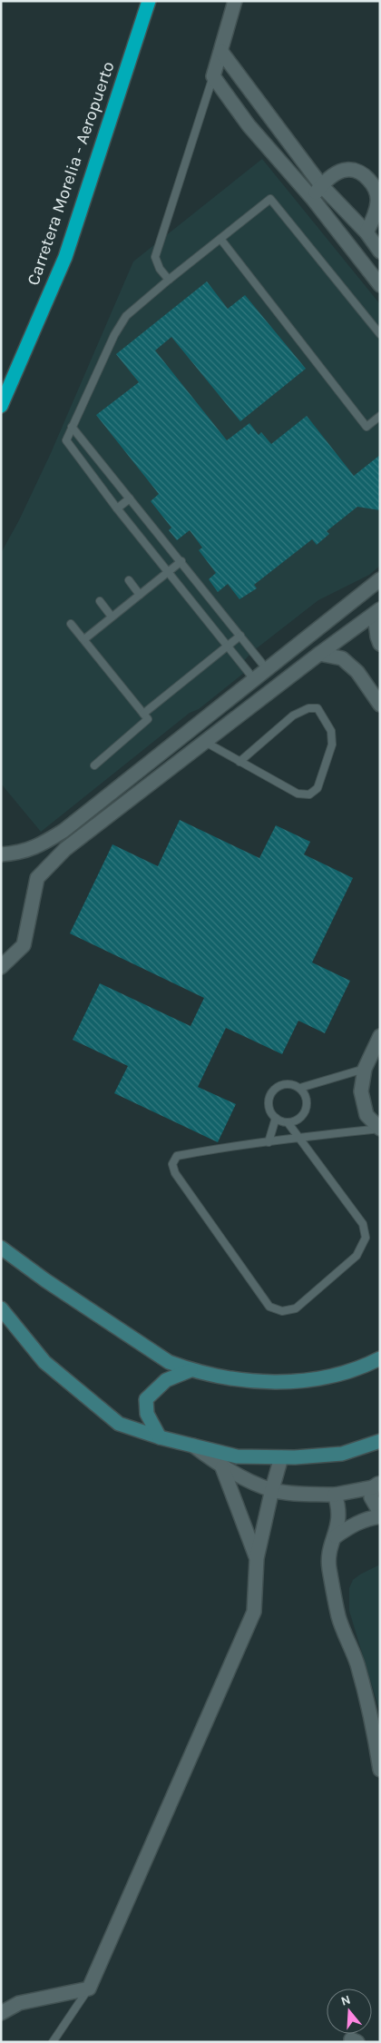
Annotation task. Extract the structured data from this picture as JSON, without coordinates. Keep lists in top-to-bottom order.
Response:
{
  "streets": {
    "highway": ["Carretera Morelia - Aeropuerto"]
  },
  "north": "top"
}
